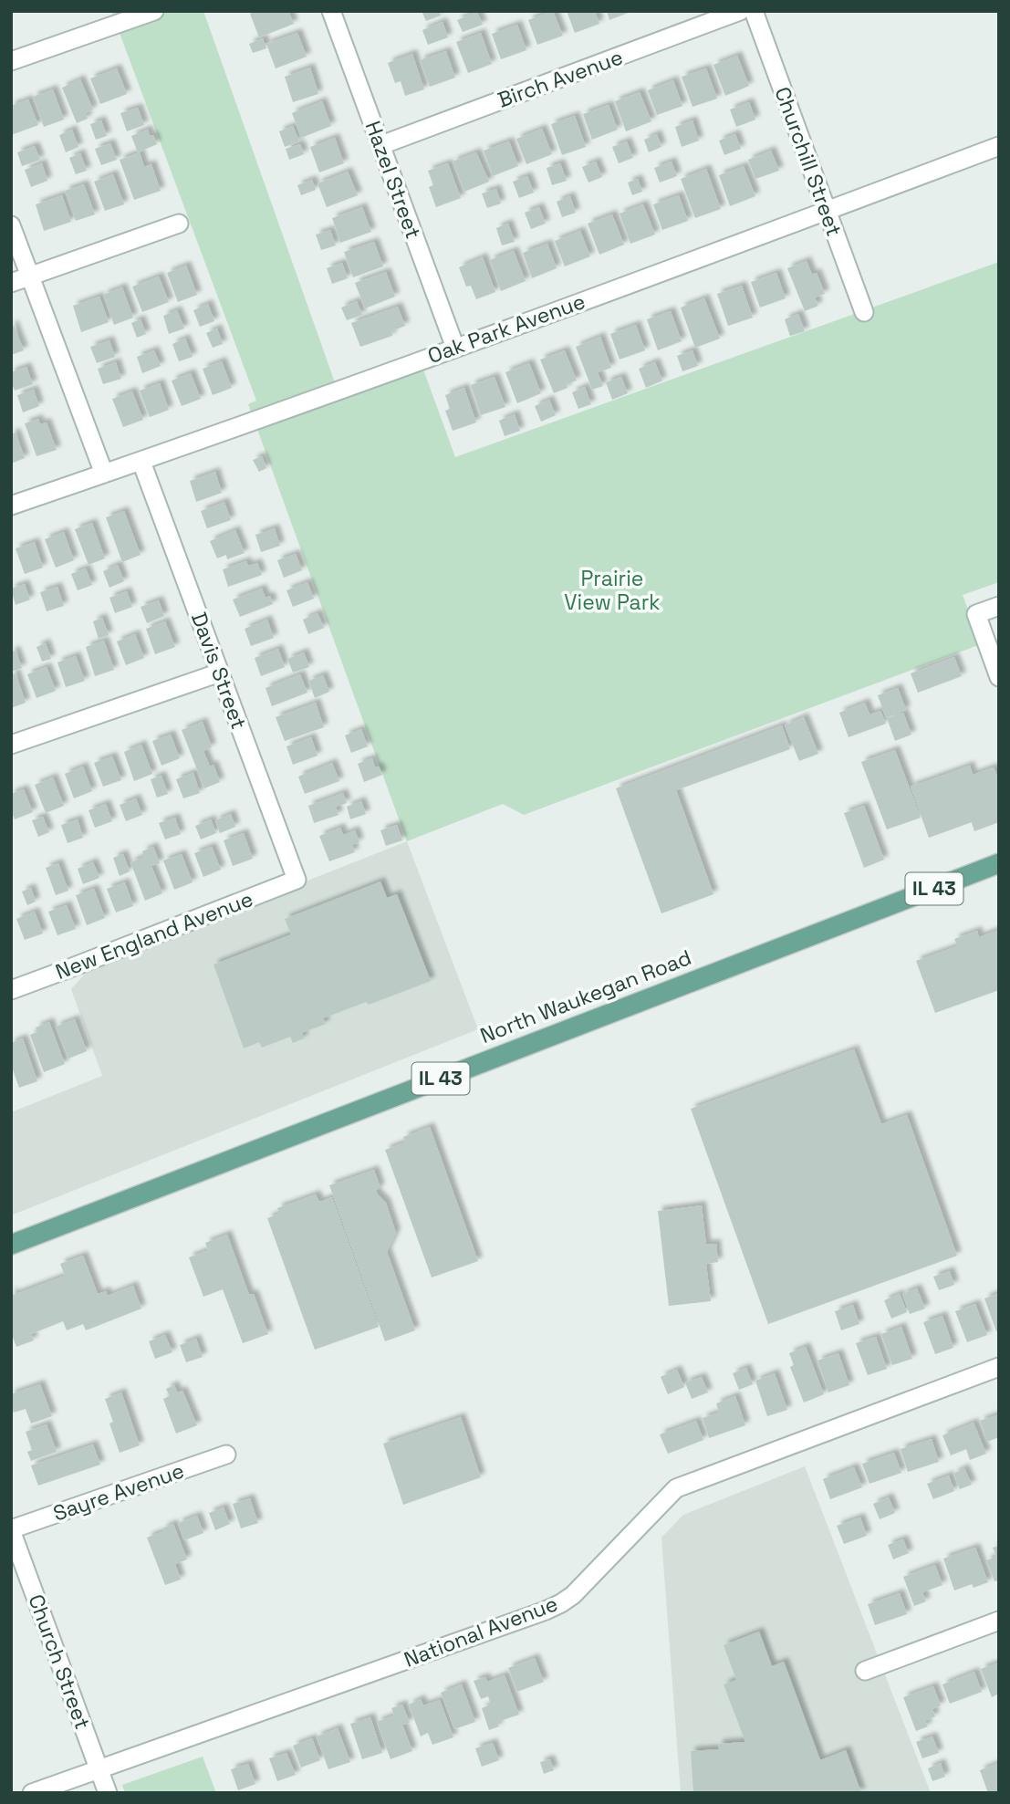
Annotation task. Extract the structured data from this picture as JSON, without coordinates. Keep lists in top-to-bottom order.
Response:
{
  "streets": {
    "main road": ["IL 43", "North Waukegan Road"],
    "street": [
      "Birch Avenue",
      "Churchill Street",
      "Hazel Street",
      "Oak Park Avenue",
      "Davis Street",
      "New England Avenue",
      "Sayre Avenue",
      "National Avenue",
      "Church Street"
    ]
  },
  "crossings": [
    ["Birch Avenue", "Hazel Street"],
    ["Churchill Street", "Oak Park Avenue"],
    ["Hazel Street", "Oak Park Avenue"],
    ["Oak Park Avenue", "Davis Street"],
    ["Davis Street", "New England Avenue"],
    ["Sayre Avenue", "Church Street"],
    ["National Avenue", "Church Street"]
  ],
  "parks": ["Prairie View Park"]
}
